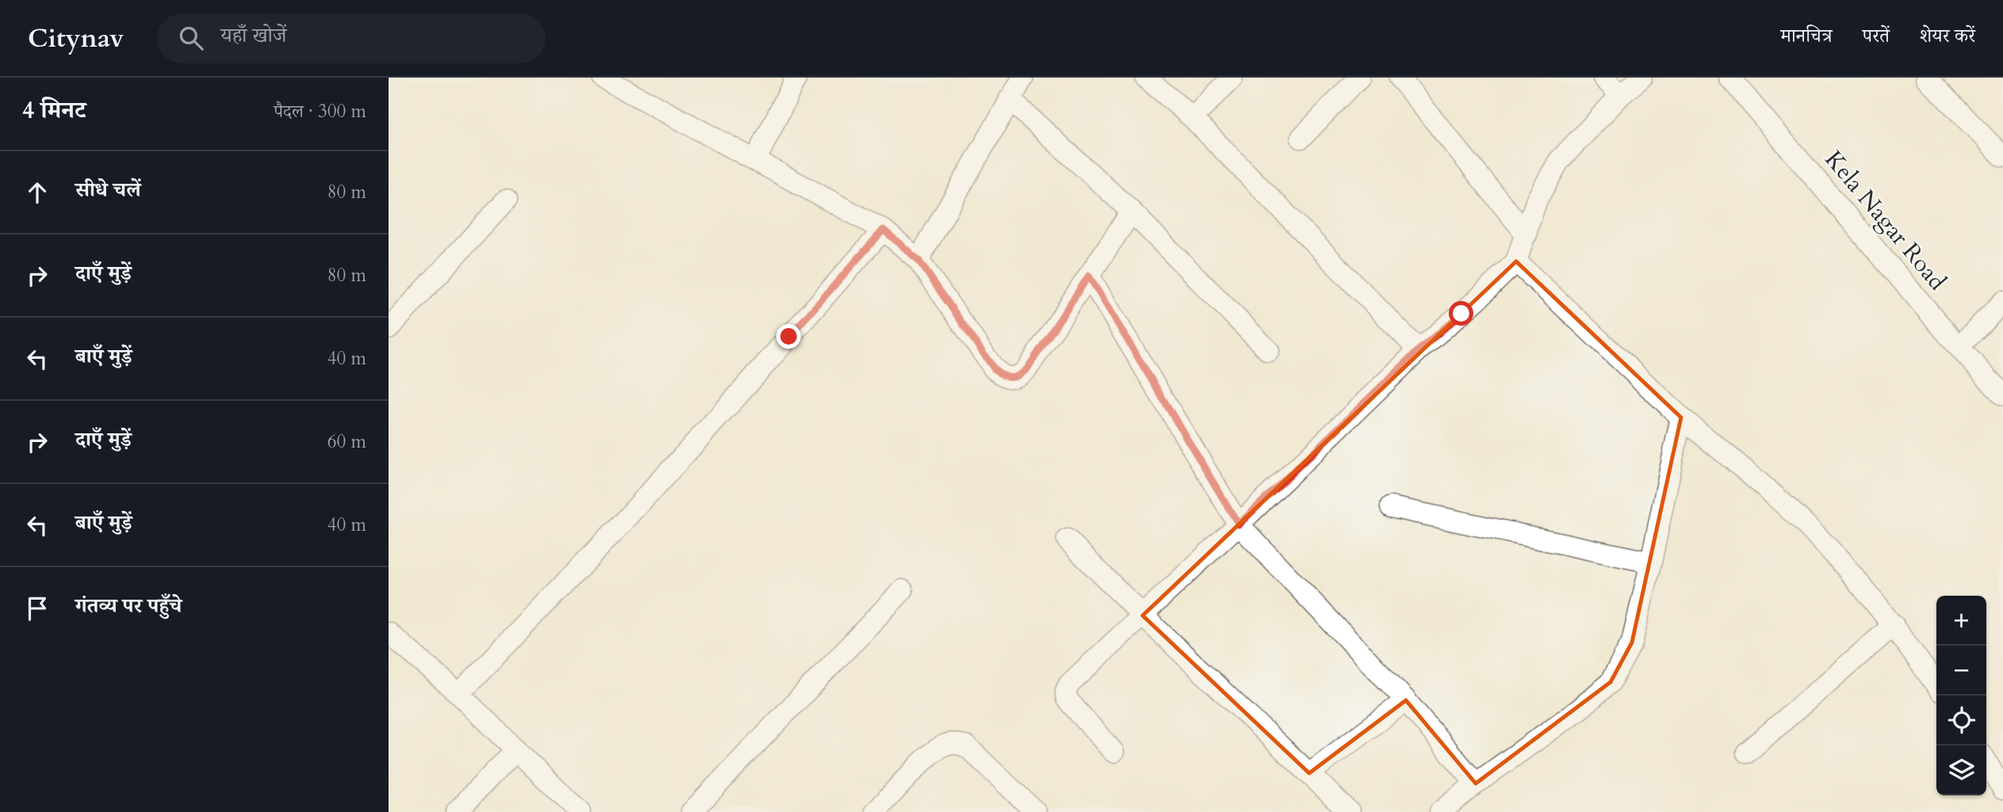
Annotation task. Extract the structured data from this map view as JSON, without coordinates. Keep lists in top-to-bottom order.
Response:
{
  "streets": {
    "street": ["Kela Nagar Road"]
  },
  "page": {
    "header": "Citynav",
    "search": "यहाँ खोजें",
    "nav": ["मानचित्र", "परतें", "शेयर करें"],
    "heading": ["4 मिनट", "पैदल · 300 m"],
    "list": [
      ["सीधे चलें", "80 m"],
      ["दाएँ मुड़ें", "80 m"],
      ["बाएँ मुड़ें", "40 m"],
      ["दाएँ मुड़ें", "60 m"],
      ["बाएँ मुड़ें", "40 m"],
      "गंतव्य पर पहुँचे"
    ],
    "map_buttons": ["+", "−"]
  }
}
